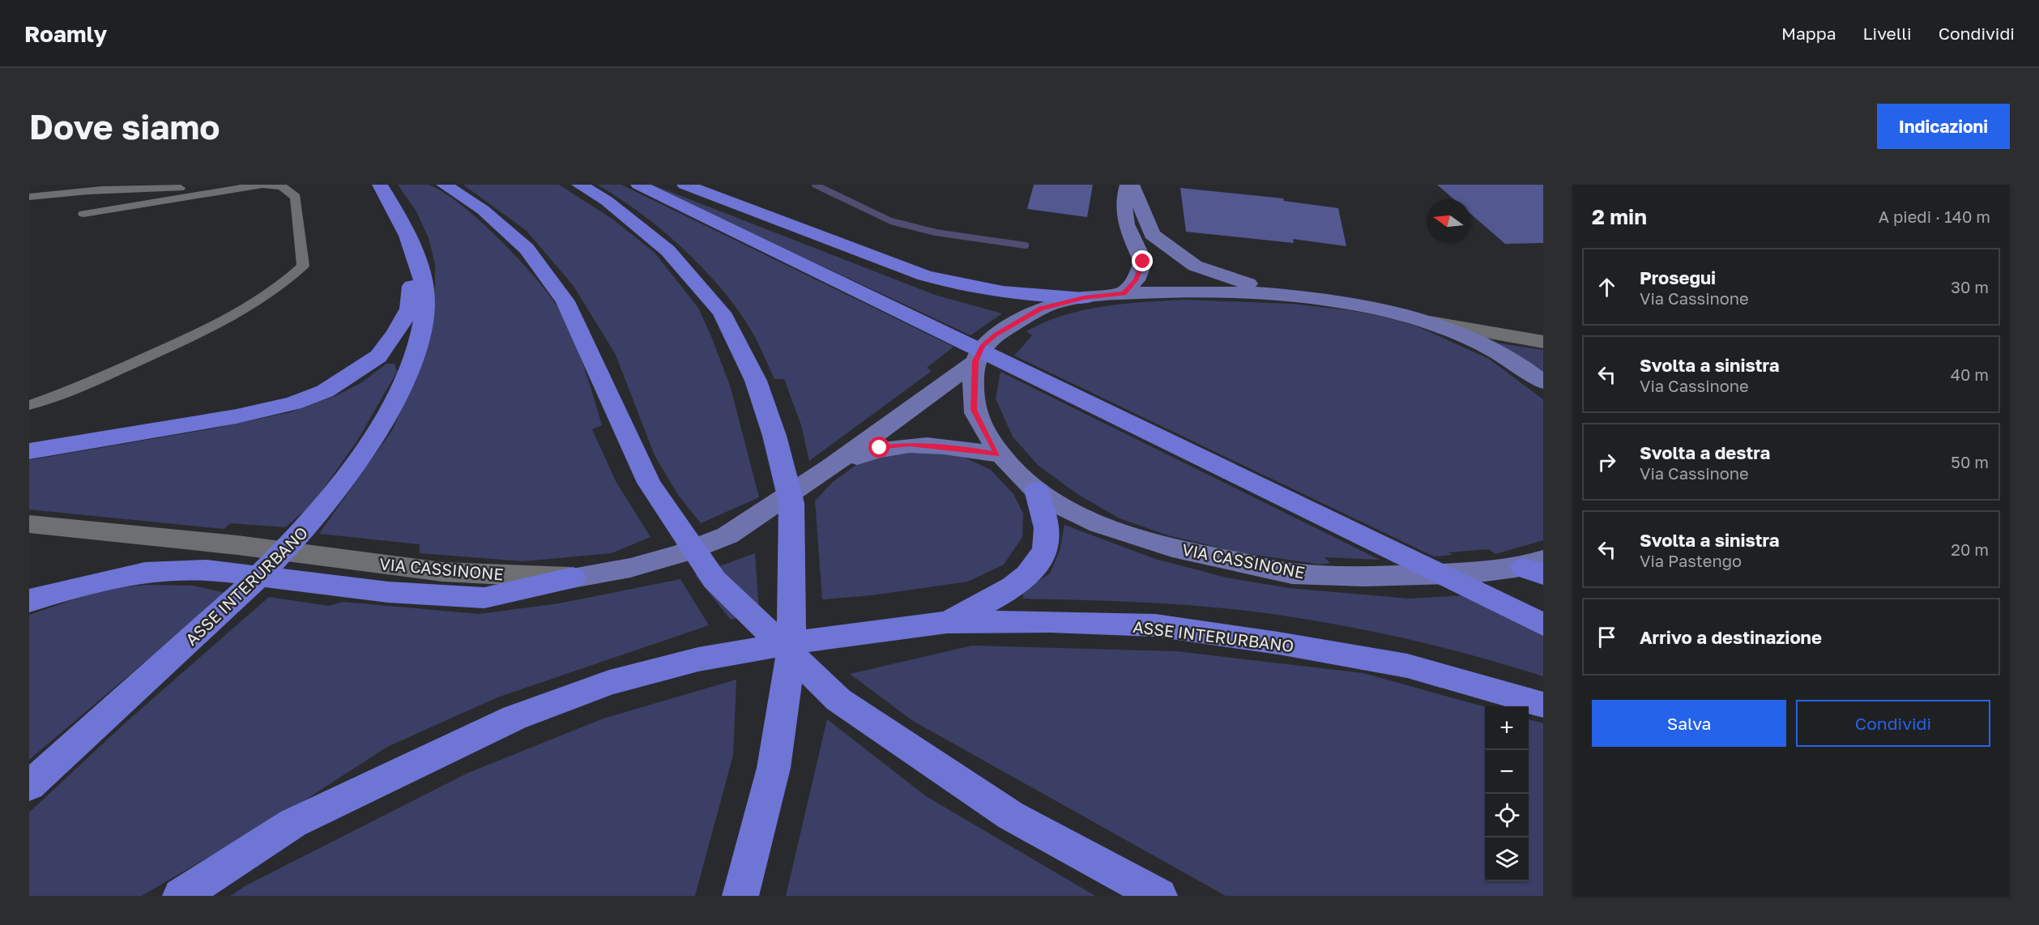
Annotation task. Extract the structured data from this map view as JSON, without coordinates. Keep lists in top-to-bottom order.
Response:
{
  "streets": {
    "highway": ["ASSE INTERURBANO"],
    "main road": ["VIA CASSINONE"]
  },
  "north": "left",
  "page": {
    "header": "Roamly",
    "nav": ["Mappa", "Livelli", "Condividi"],
    "buttons": [
      "Indicazioni",
      ["Salva", "Condividi"]
    ],
    "title": "Dove siamo",
    "heading": ["2 min", "A piedi · 140 m"],
    "list": [
      ["Prosegui", "Via Cassinone", "30 m"],
      ["Svolta a sinistra", "Via Cassinone", "40 m"],
      ["Svolta a destra", "Via Cassinone", "50 m"],
      ["Svolta a sinistra", "Via Pastengo", "20 m"],
      "Arrivo a destinazione"
    ],
    "map_buttons": ["+", "−"]
  }
}
